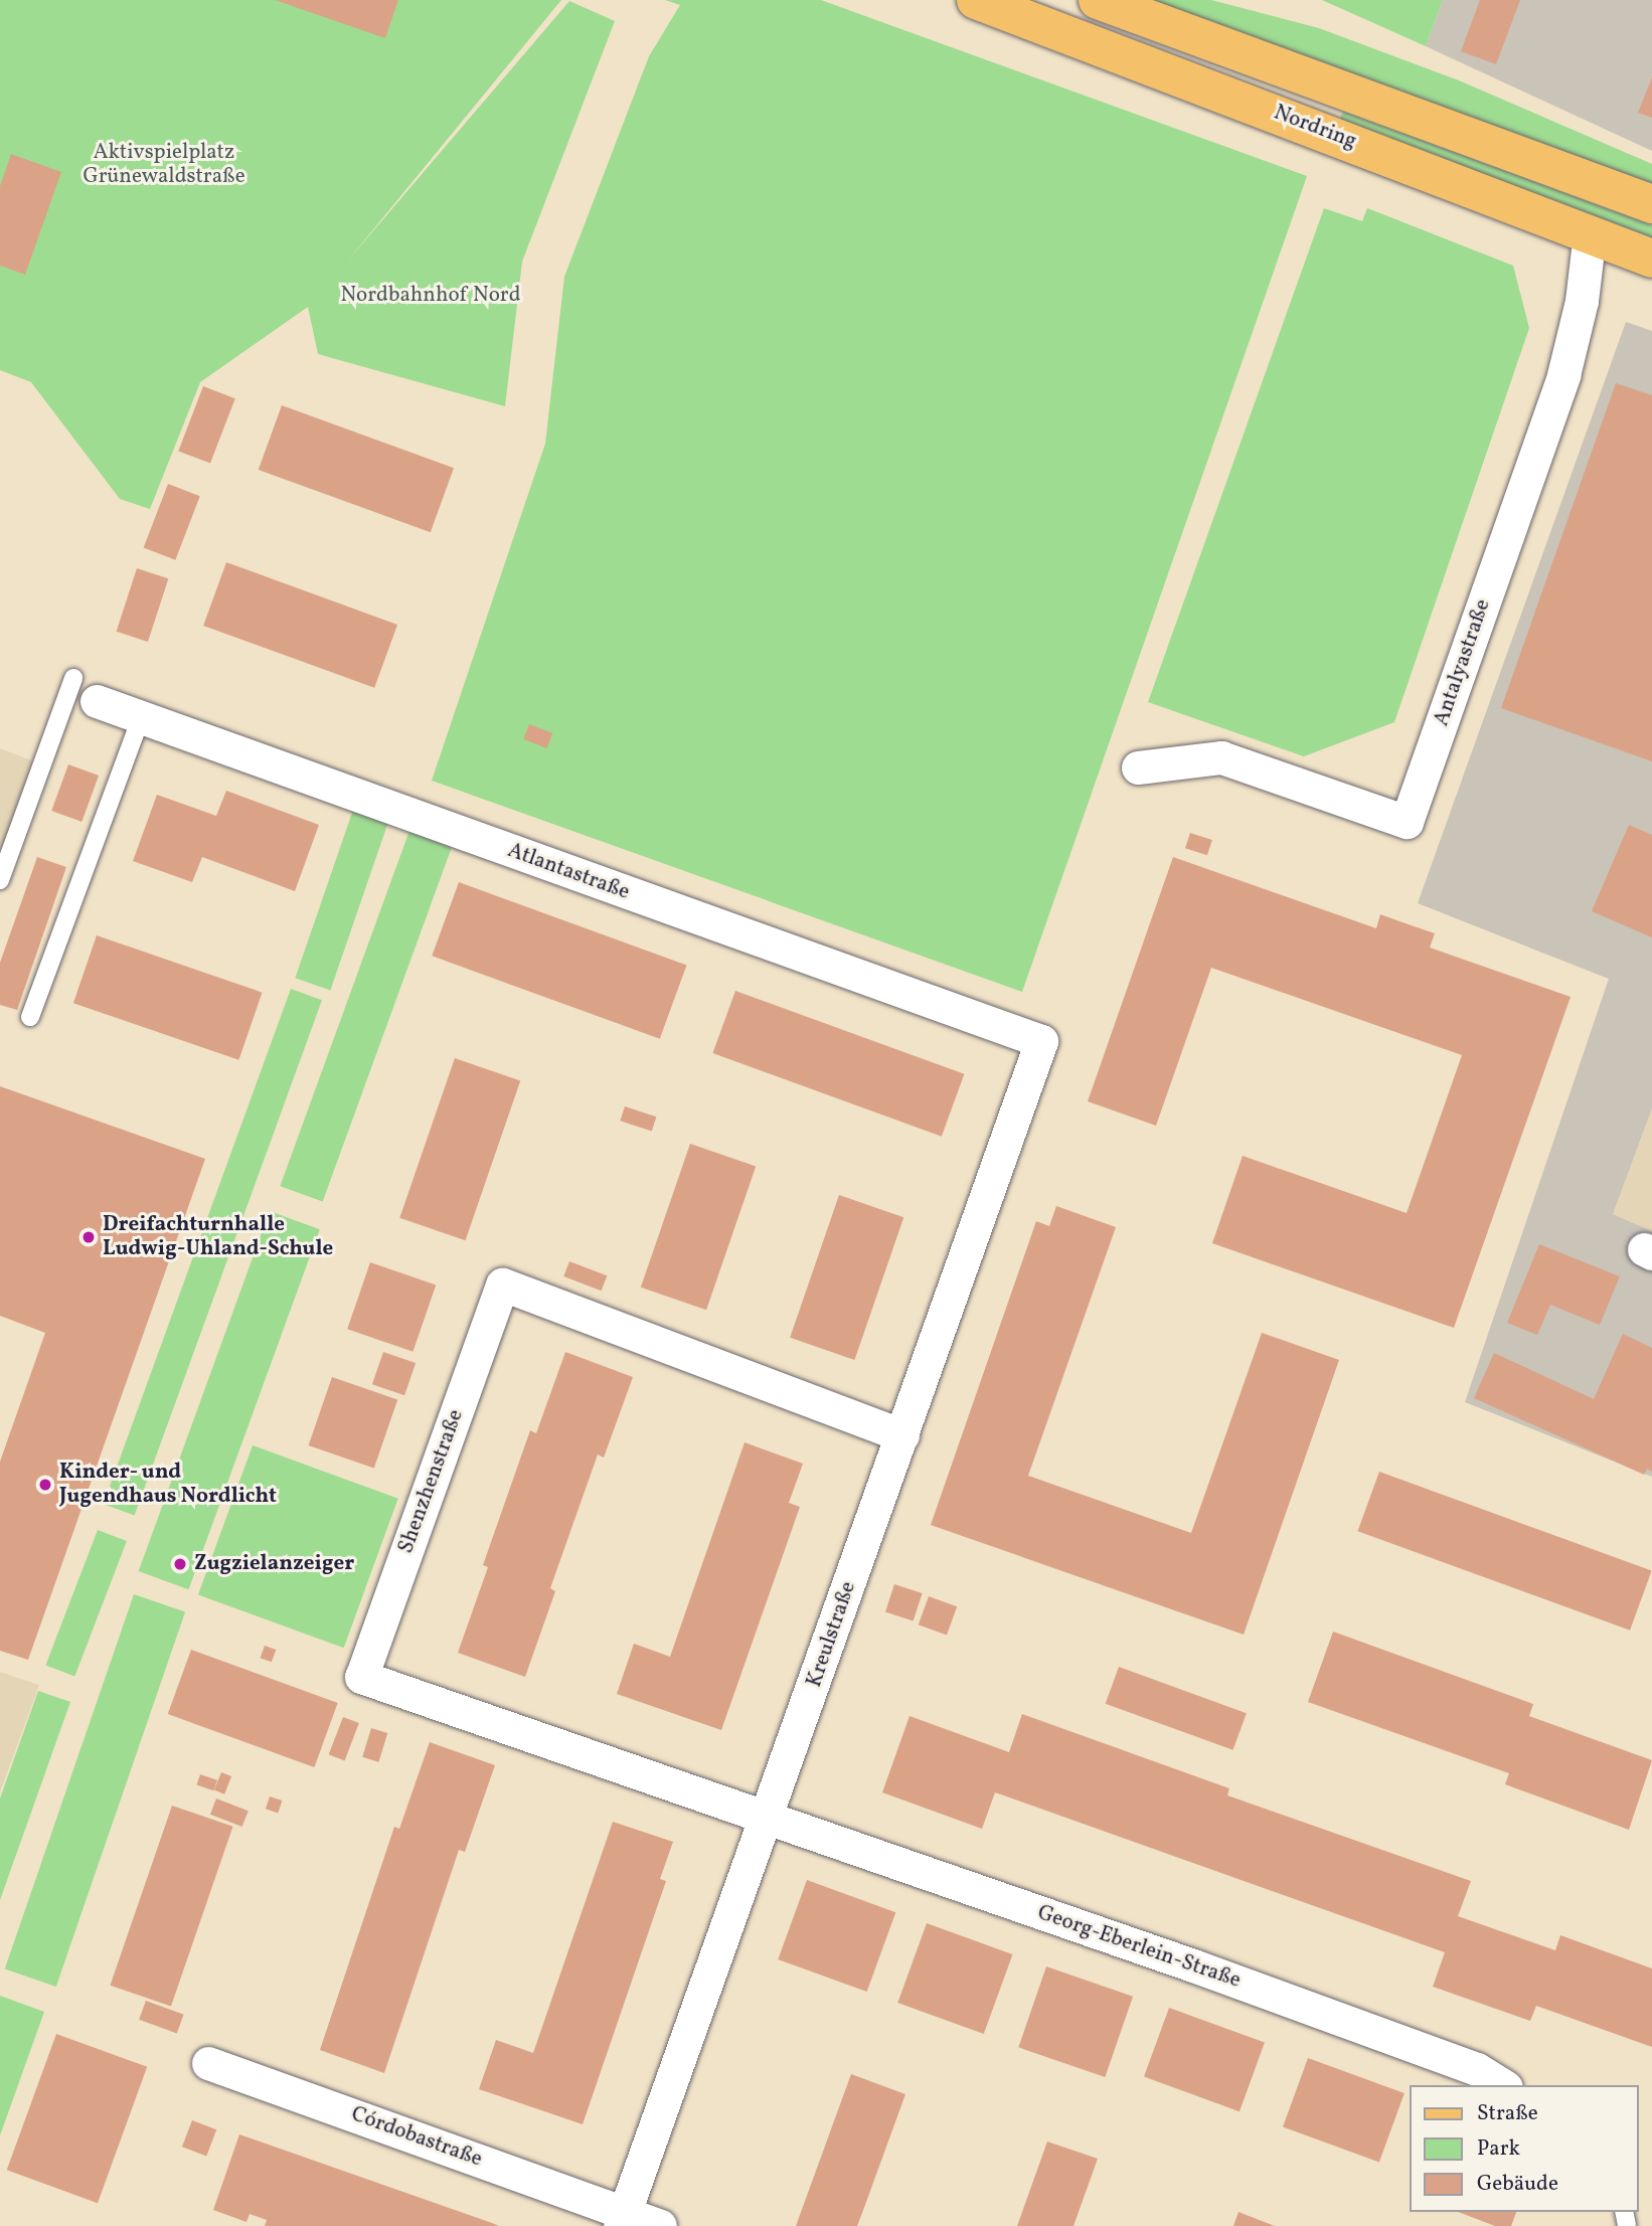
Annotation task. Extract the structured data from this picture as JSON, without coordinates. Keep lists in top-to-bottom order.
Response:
{
  "streets": {
    "main road": ["Nordring"],
    "street": [
      "Antalyastraße",
      "Atlantastraße",
      "Shenzhenstraße",
      "Kreulstraße",
      "Georg-Eberlein-Straße",
      "Córdobastraße"
    ]
  },
  "crossings": [
    ["Nordring", "Antalyastraße"],
    ["Atlantastraße", "Kreulstraße"],
    ["Shenzhenstraße", "Kreulstraße"],
    ["Shenzhenstraße", "Georg-Eberlein-Straße"],
    ["Kreulstraße", "Georg-Eberlein-Straße"],
    ["Kreulstraße", "Córdobastraße"]
  ],
  "parks": ["Aktivspielplatz Grünewaldstraße", "Nordbahnhof Nord"],
  "places": ["Dreifachturnhalle Ludwig-Uhland-Schule", "Kinder- und Jugendhaus Nordlicht", "Zugzielanzeiger"],
  "legend": ["Straße", "Park", "Gebäude"]
}
